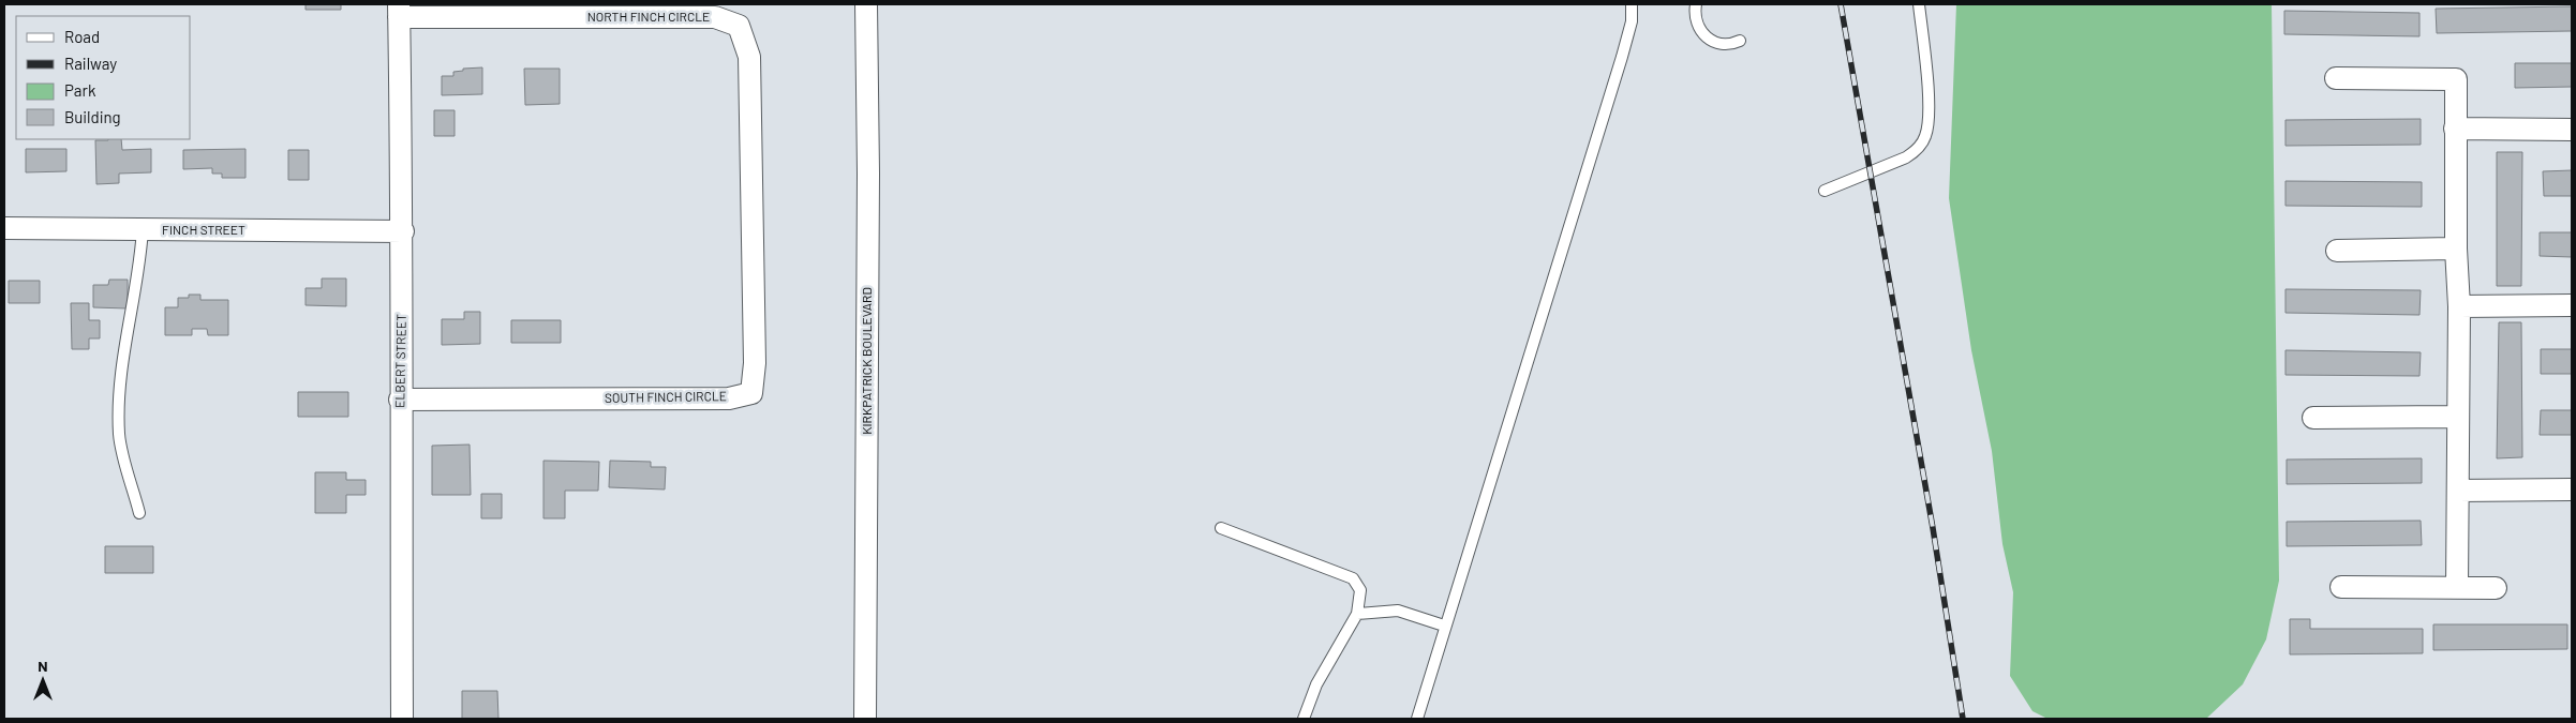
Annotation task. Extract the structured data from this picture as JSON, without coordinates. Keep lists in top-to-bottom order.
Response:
{
  "streets": {
    "street": [
      "NORTH FINCH CIRCLE",
      "FINCH STREET",
      "ELBERT STREET",
      "KIRKPATRICK BOULEVARD",
      "SOUTH FINCH CIRCLE"
    ]
  },
  "crossings": [
    ["NORTH FINCH CIRCLE", "ELBERT STREET"],
    ["NORTH FINCH CIRCLE", "SOUTH FINCH CIRCLE"],
    ["FINCH STREET", "ELBERT STREET"],
    ["ELBERT STREET", "SOUTH FINCH CIRCLE"]
  ],
  "legend": [
    "Road",
    "Railway",
    "Park",
    "Building"
  ],
  "north": "top"
}
